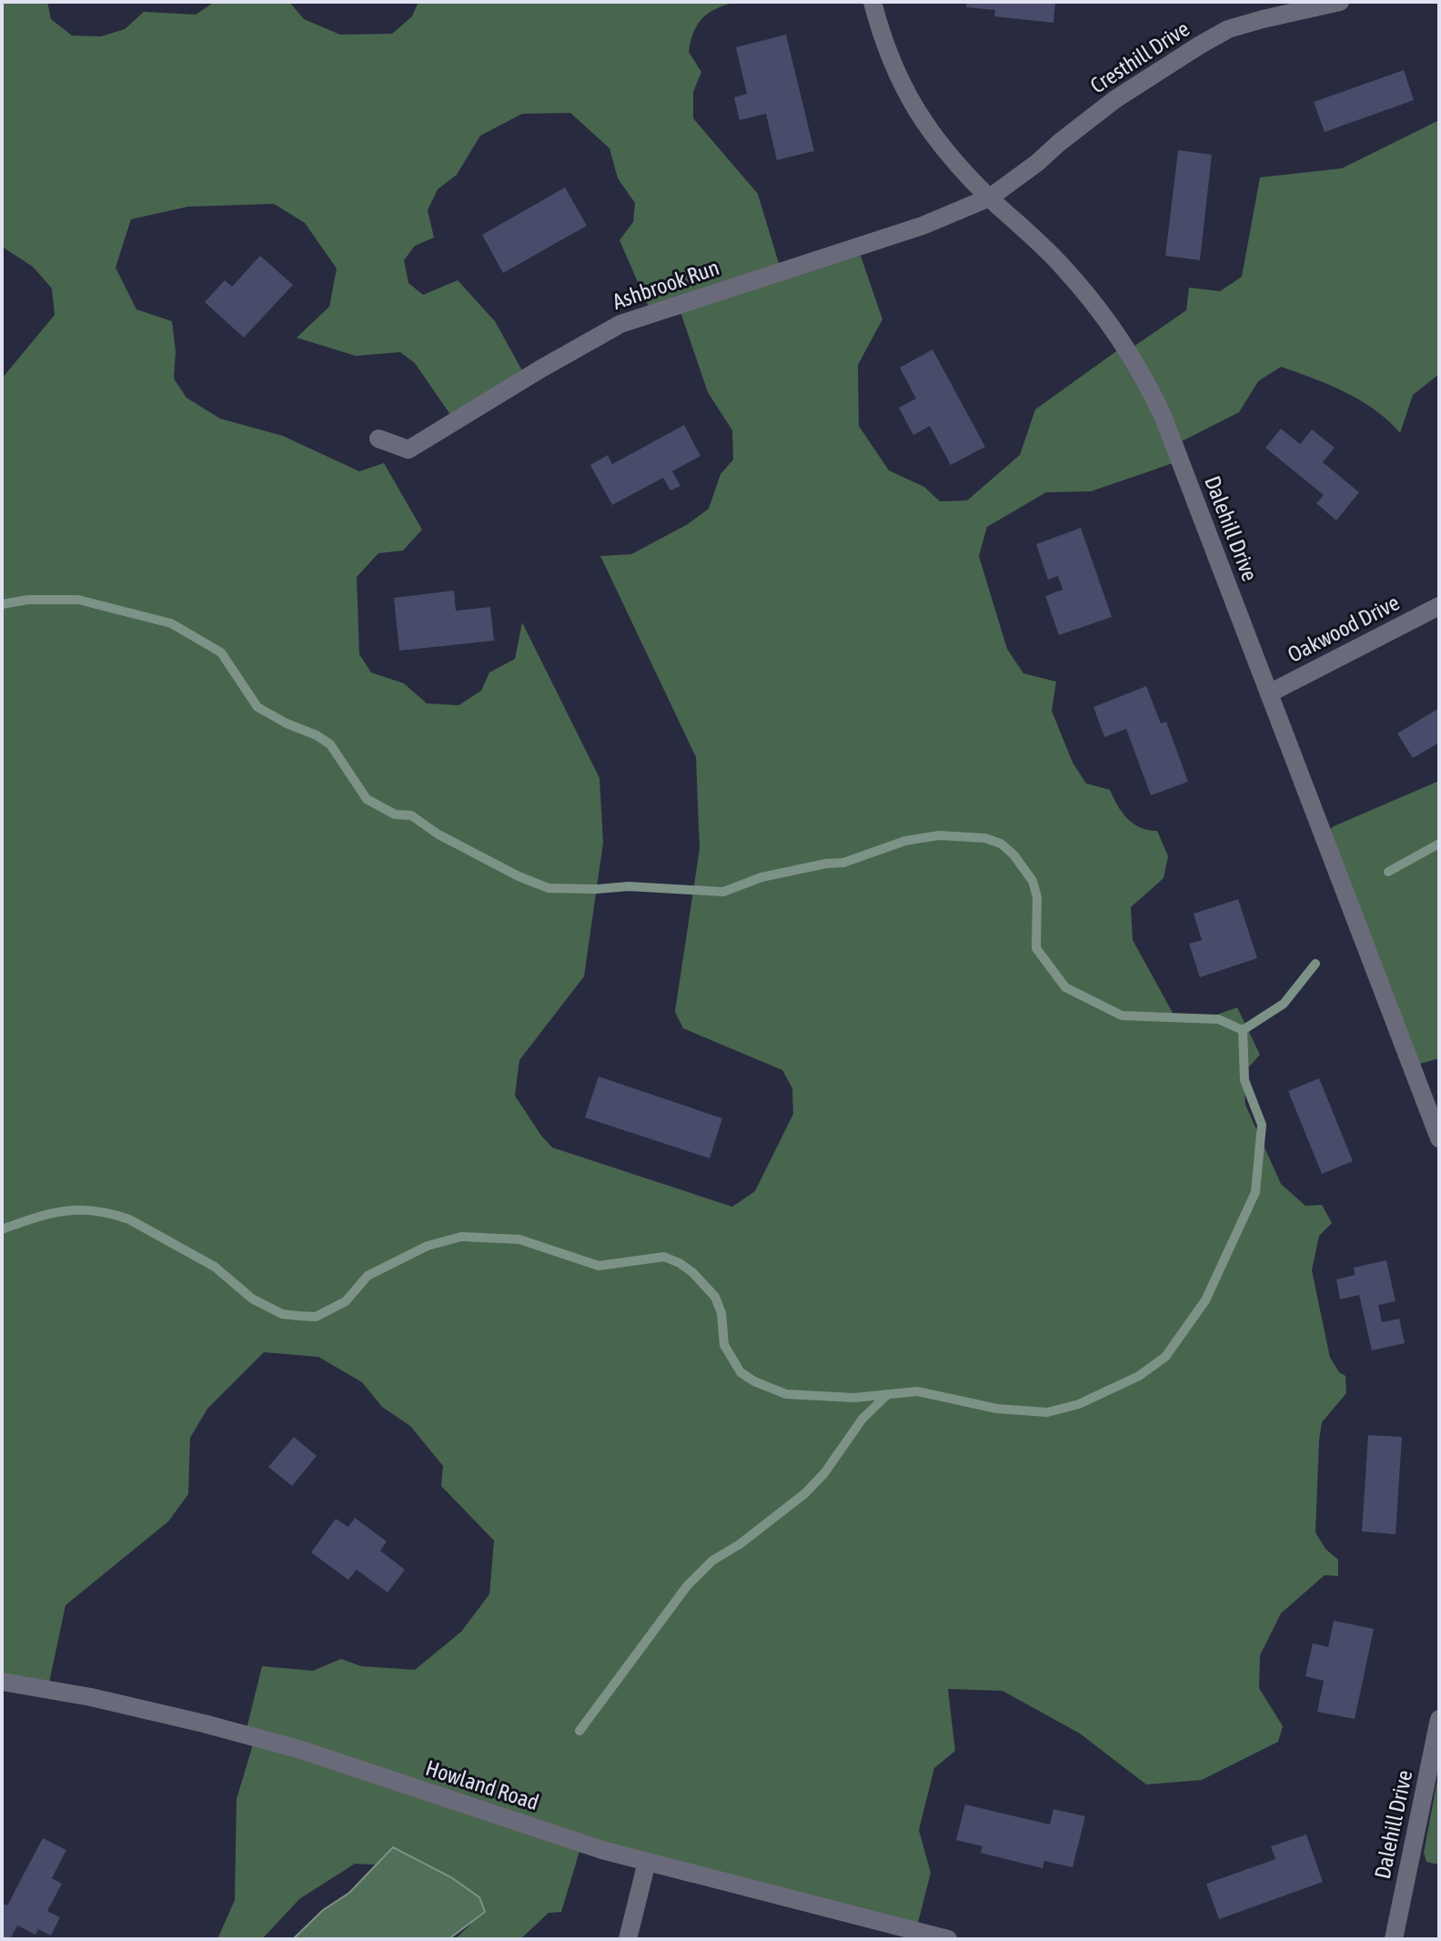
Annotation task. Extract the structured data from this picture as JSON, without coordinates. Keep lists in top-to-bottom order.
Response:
{
  "streets": {
    "street": [
      "Cresthill Drive",
      "Ashbrook Run",
      "Dalehill Drive",
      "Oakwood Drive",
      "Howland Road"
    ]
  },
  "crossings": [
    ["Cresthill Drive", "Ashbrook Run"],
    ["Cresthill Drive", "Dalehill Drive"],
    ["Ashbrook Run", "Dalehill Drive"],
    ["Dalehill Drive", "Oakwood Drive"]
  ]
}
